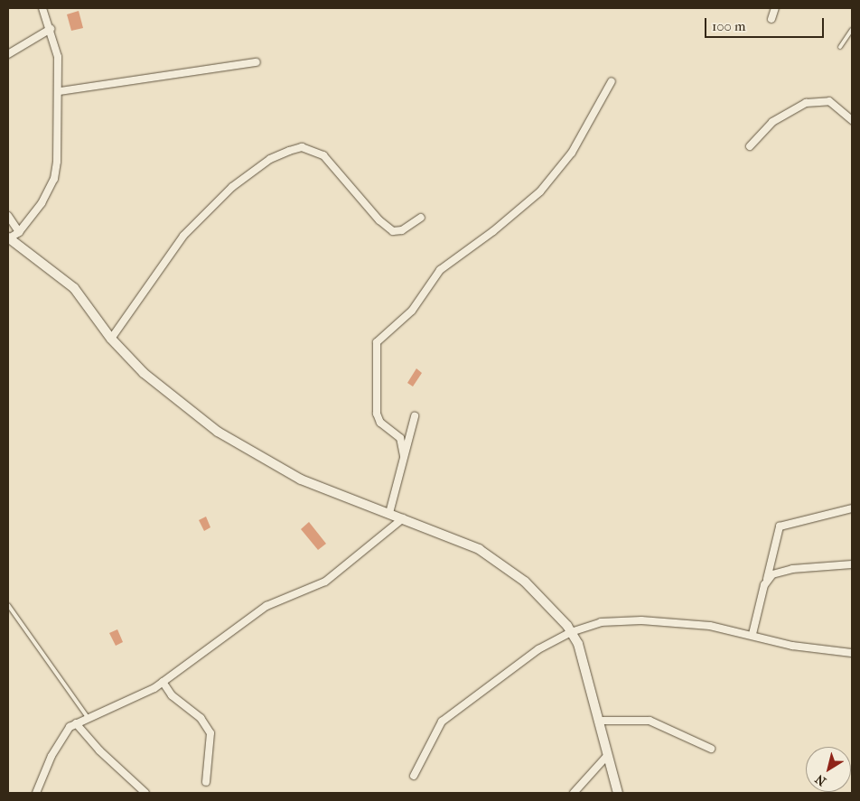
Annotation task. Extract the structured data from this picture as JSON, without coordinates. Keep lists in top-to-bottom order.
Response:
{
  "scale_bar": "100 m",
  "north": "bottom left"
}
